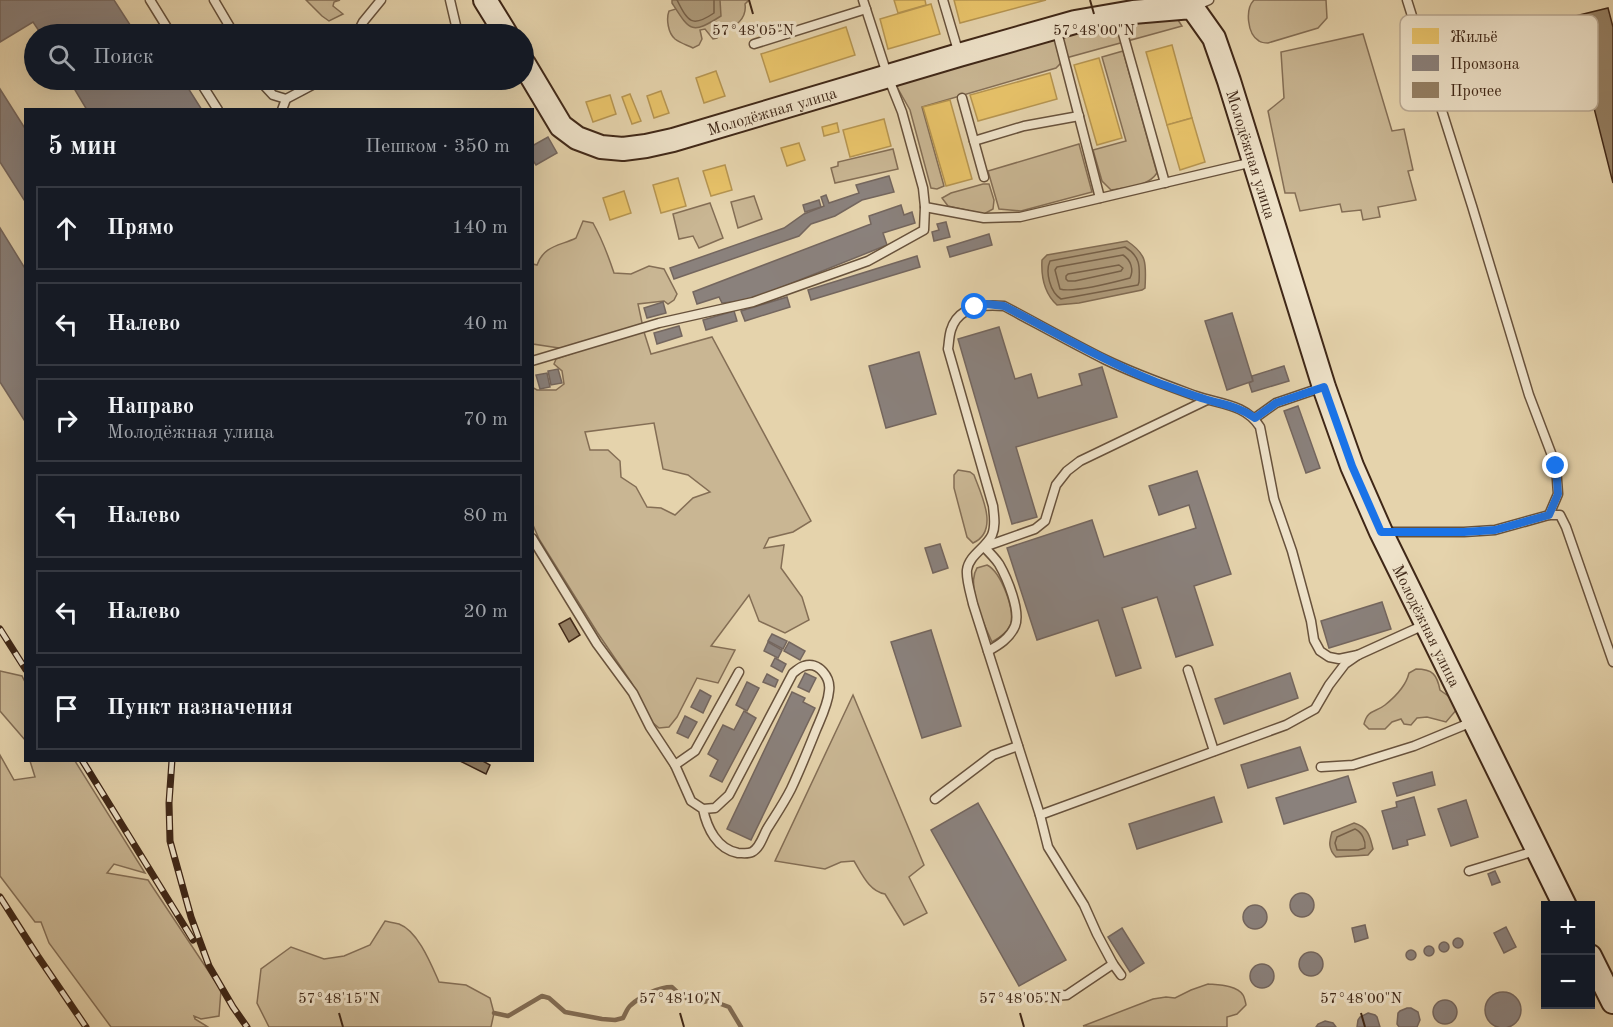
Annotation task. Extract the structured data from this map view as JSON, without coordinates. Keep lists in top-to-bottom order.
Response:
{
  "streets": {
    "street": ["Молодёжная улица"]
  },
  "legend": ["Жильё", "Промзона", "Прочее"],
  "page": {
    "search": "Поиск",
    "heading": ["5 мин", "Пешком · 350 m"],
    "list": [
      ["Прямо", "140 m"],
      ["Налево", "40 m"],
      ["Направо", "Молодёжная улица", "70 m"],
      ["Налево", "80 m"],
      ["Налево", "20 m"],
      "Пункт назначения"
    ],
    "map_buttons": ["+", "−"]
  },
  "coordinates": [
    "57°48'05\"N",
    "57°48'00\"N",
    "57°48'15\"N",
    "57°48'10\"N"
  ]
}
